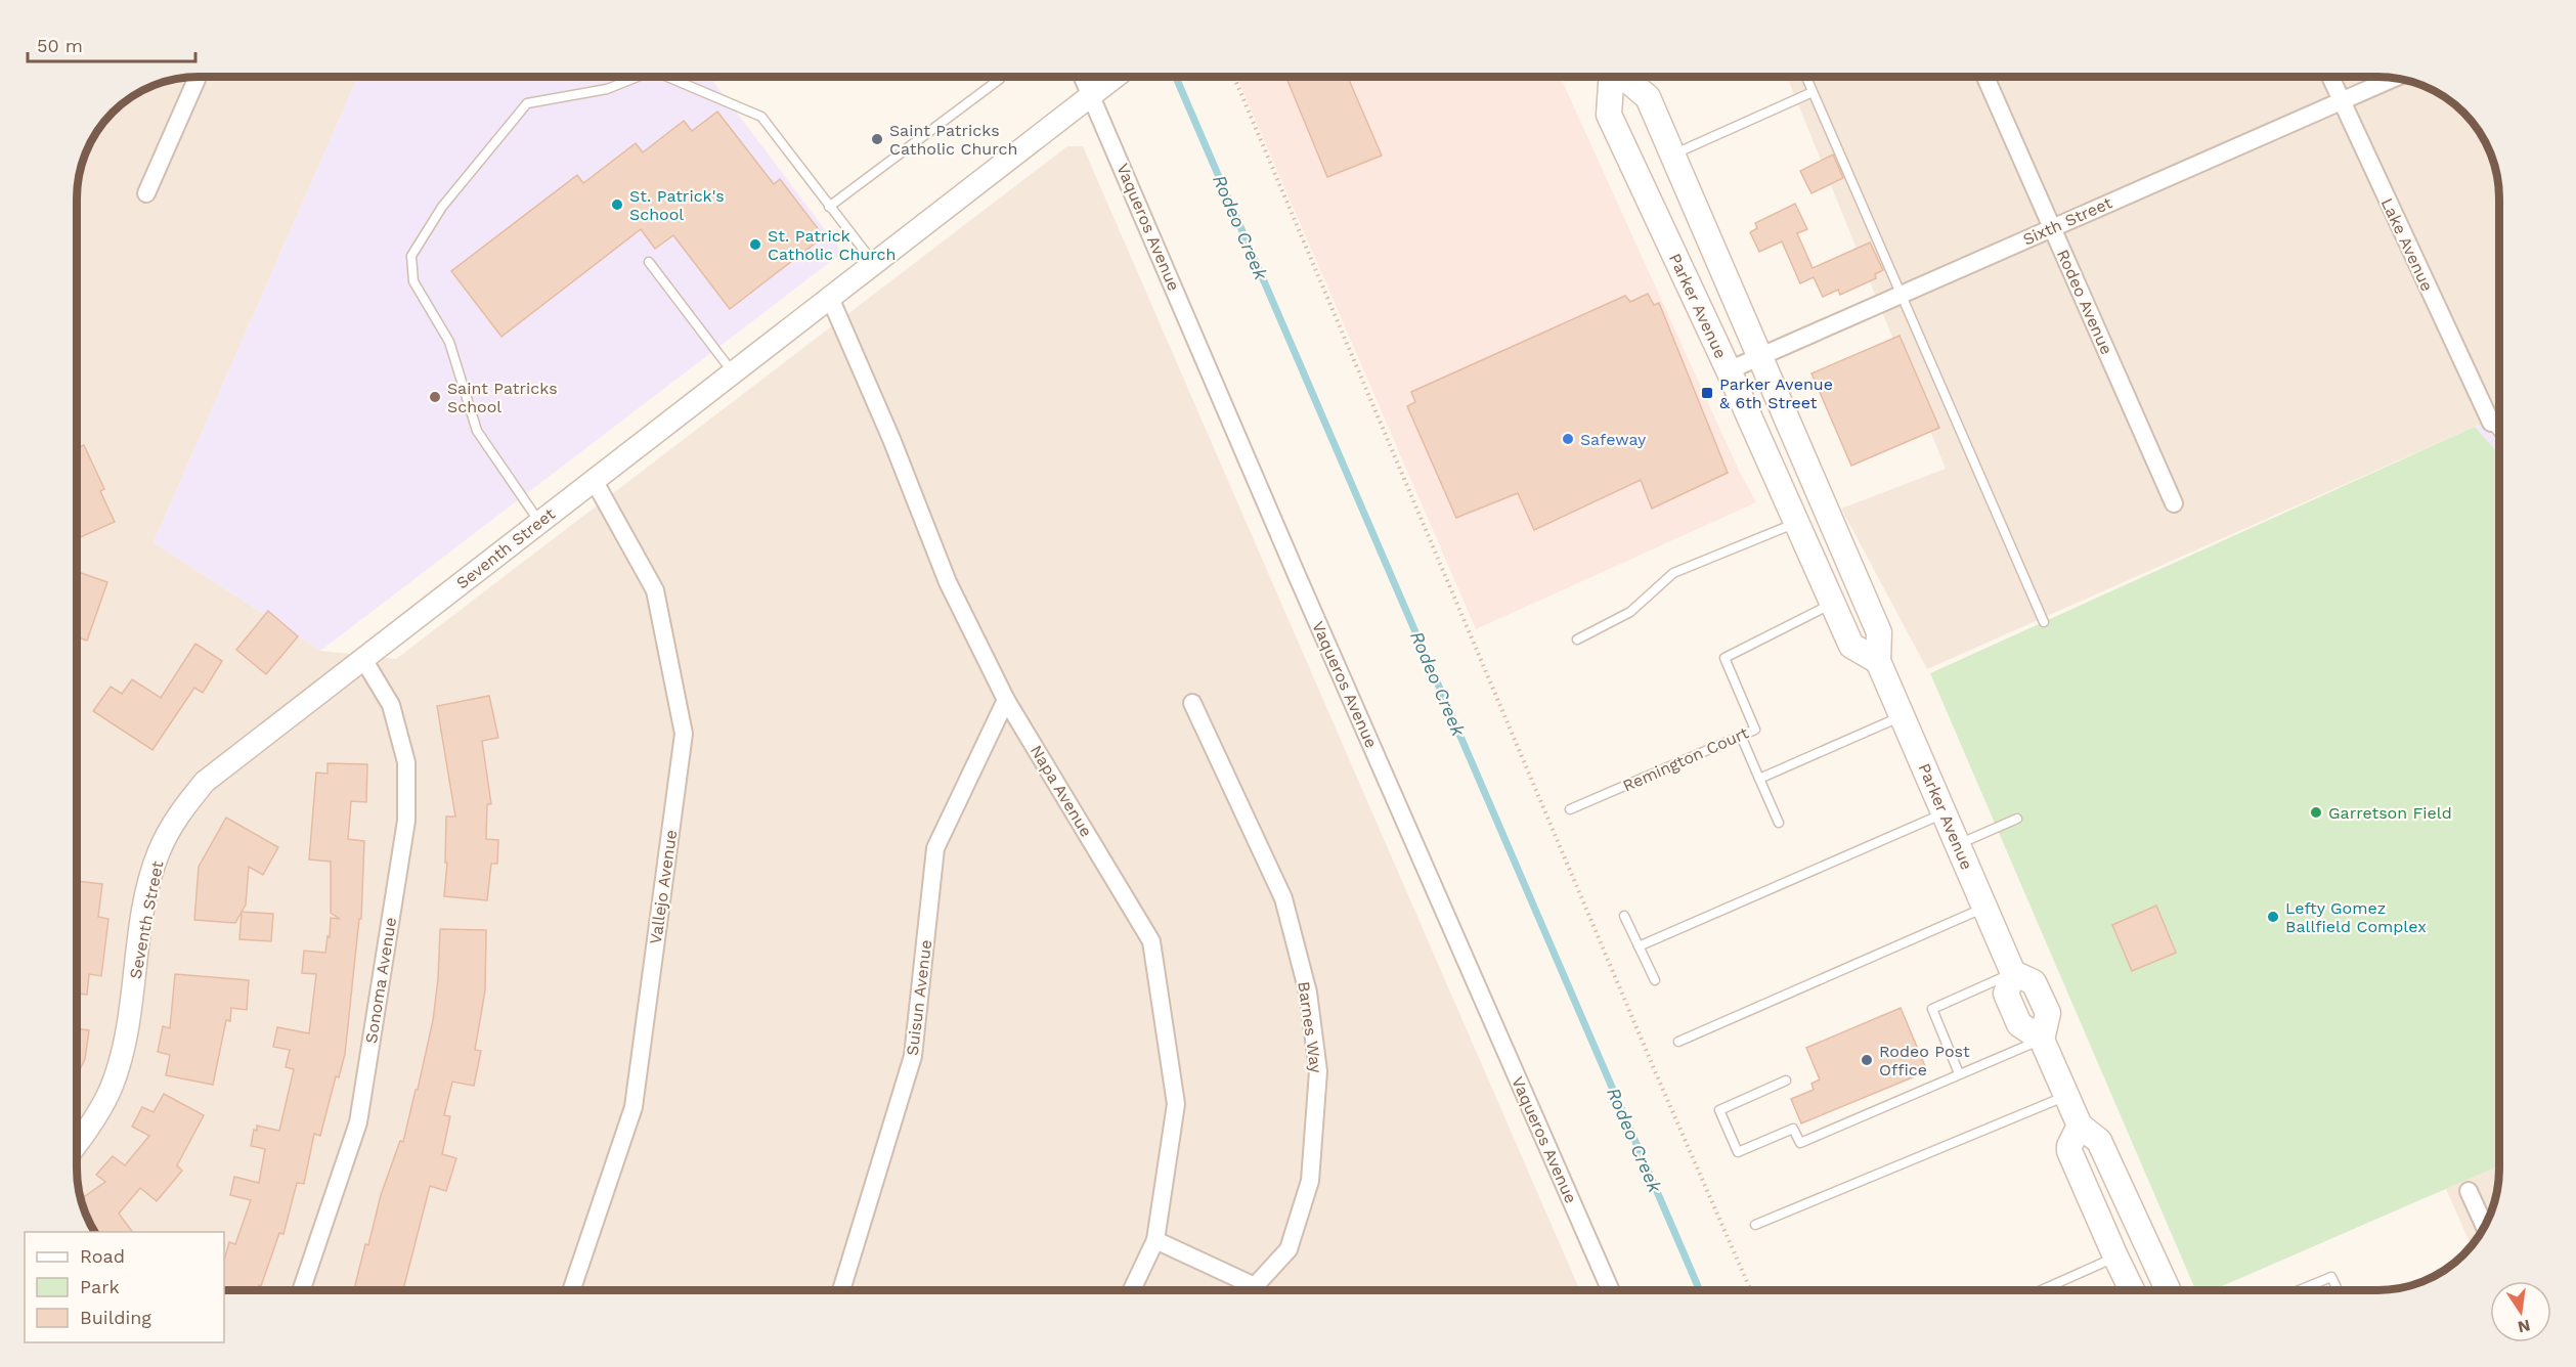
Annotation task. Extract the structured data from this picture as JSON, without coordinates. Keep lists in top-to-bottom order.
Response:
{
  "streets": {
    "main road": ["Parker Avenue"],
    "street": [
      "Sixth Street",
      "Vaqueros Avenue",
      "Lake Avenue",
      "Rodeo Avenue",
      "Seventh Street",
      "Napa Avenue",
      "Vallejo Avenue",
      "Sonoma Avenue",
      "Suisun Avenue",
      "Barnes Way"
    ],
    "lane": ["Remington Court"]
  },
  "crossings": [
    ["Sixth Street", "Lake Avenue"],
    ["Sixth Street", "Rodeo Avenue"],
    ["Sixth Street", "Parker Avenue"],
    ["Vaqueros Avenue", "Seventh Street"],
    ["Parker Avenue", "Remington Court"],
    ["Seventh Street", "Napa Avenue"],
    ["Seventh Street", "Vallejo Avenue"],
    ["Seventh Street", "Sonoma Avenue"],
    ["Napa Avenue", "Suisun Avenue"],
    ["Napa Avenue", "Barnes Way"]
  ],
  "water": ["Rodeo Creek"],
  "places": {
    "other": [
      "Saint Patricks Catholic Church",
      "St. Patrick's School",
      "St. Patrick Catholic Church",
      "Saint Patricks School",
      "Safeway",
      "Garretson Field",
      "Lefty Gomez Ballfield Complex",
      "Rodeo Post Office"
    ],
    "transit": ["Parker Avenue & 6th Street"]
  },
  "legend": ["Road", "Park", "Building"],
  "scale_bar": "50 m",
  "north": "bottom"
}
